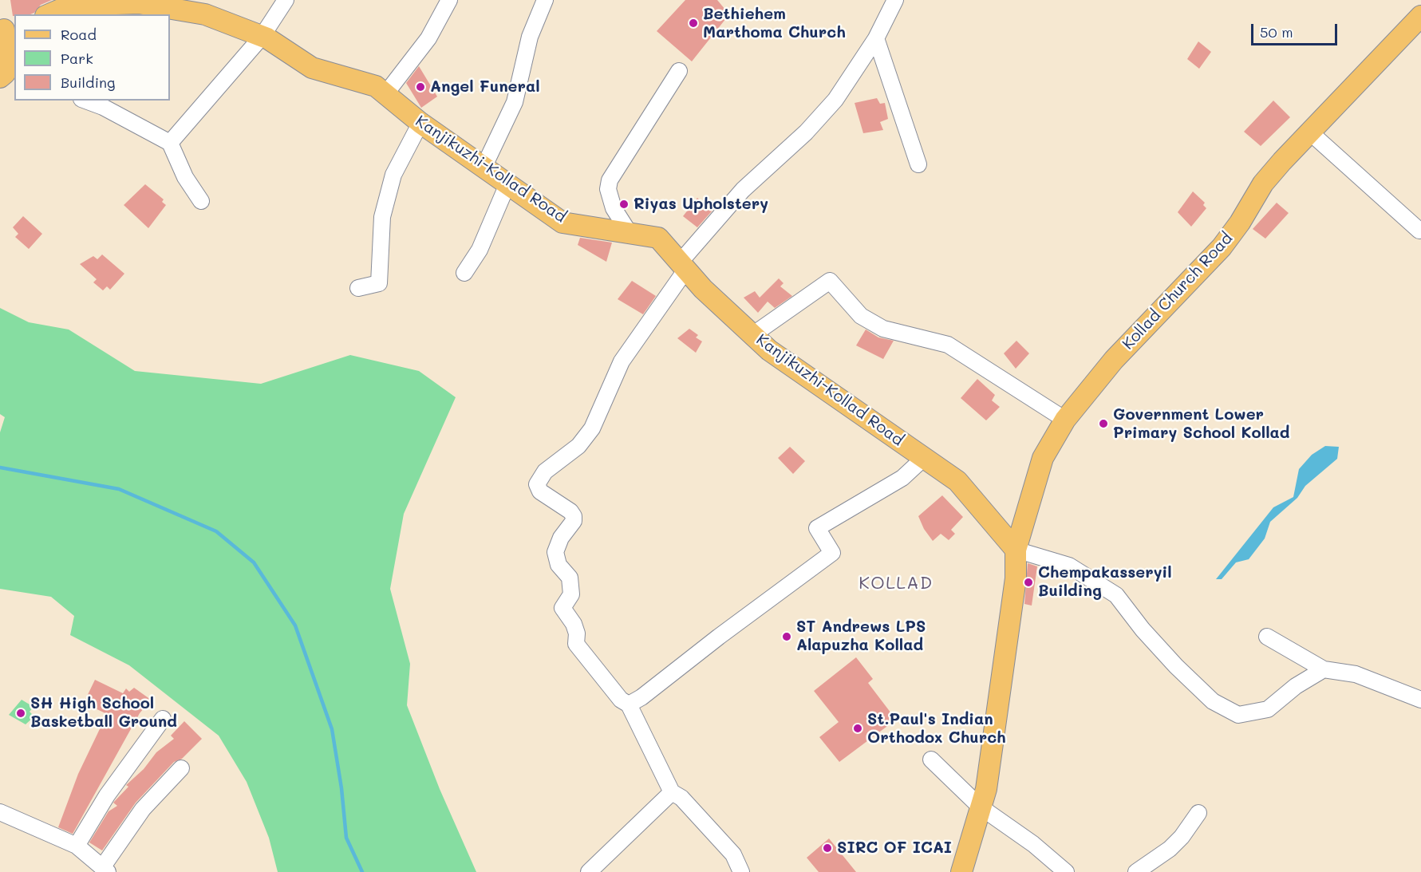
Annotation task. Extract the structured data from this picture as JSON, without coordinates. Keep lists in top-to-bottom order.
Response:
{
  "streets": {
    "main road": ["Kanjikuzhi-Kollad Road", "Kollad Church Road"]
  },
  "crossings": [
    ["Kanjikuzhi-Kollad Road", "Kollad Church Road"]
  ],
  "districts": ["KOLLAD"],
  "places": [
    "Bethiehem Marthoma Church",
    "Angel Funeral",
    "Riyas Upholstery",
    "Government Lower Primary School Kollad",
    "Chempakasseryil Building",
    "ST Andrews LPS Alapuzha Kollad",
    "SH High School Basketball Ground",
    "St.Paul's Indian Orthodox Church",
    "SIRC OF ICAI"
  ],
  "legend": ["Road", "Park", "Building"],
  "scale_bar": "50 m"
}
